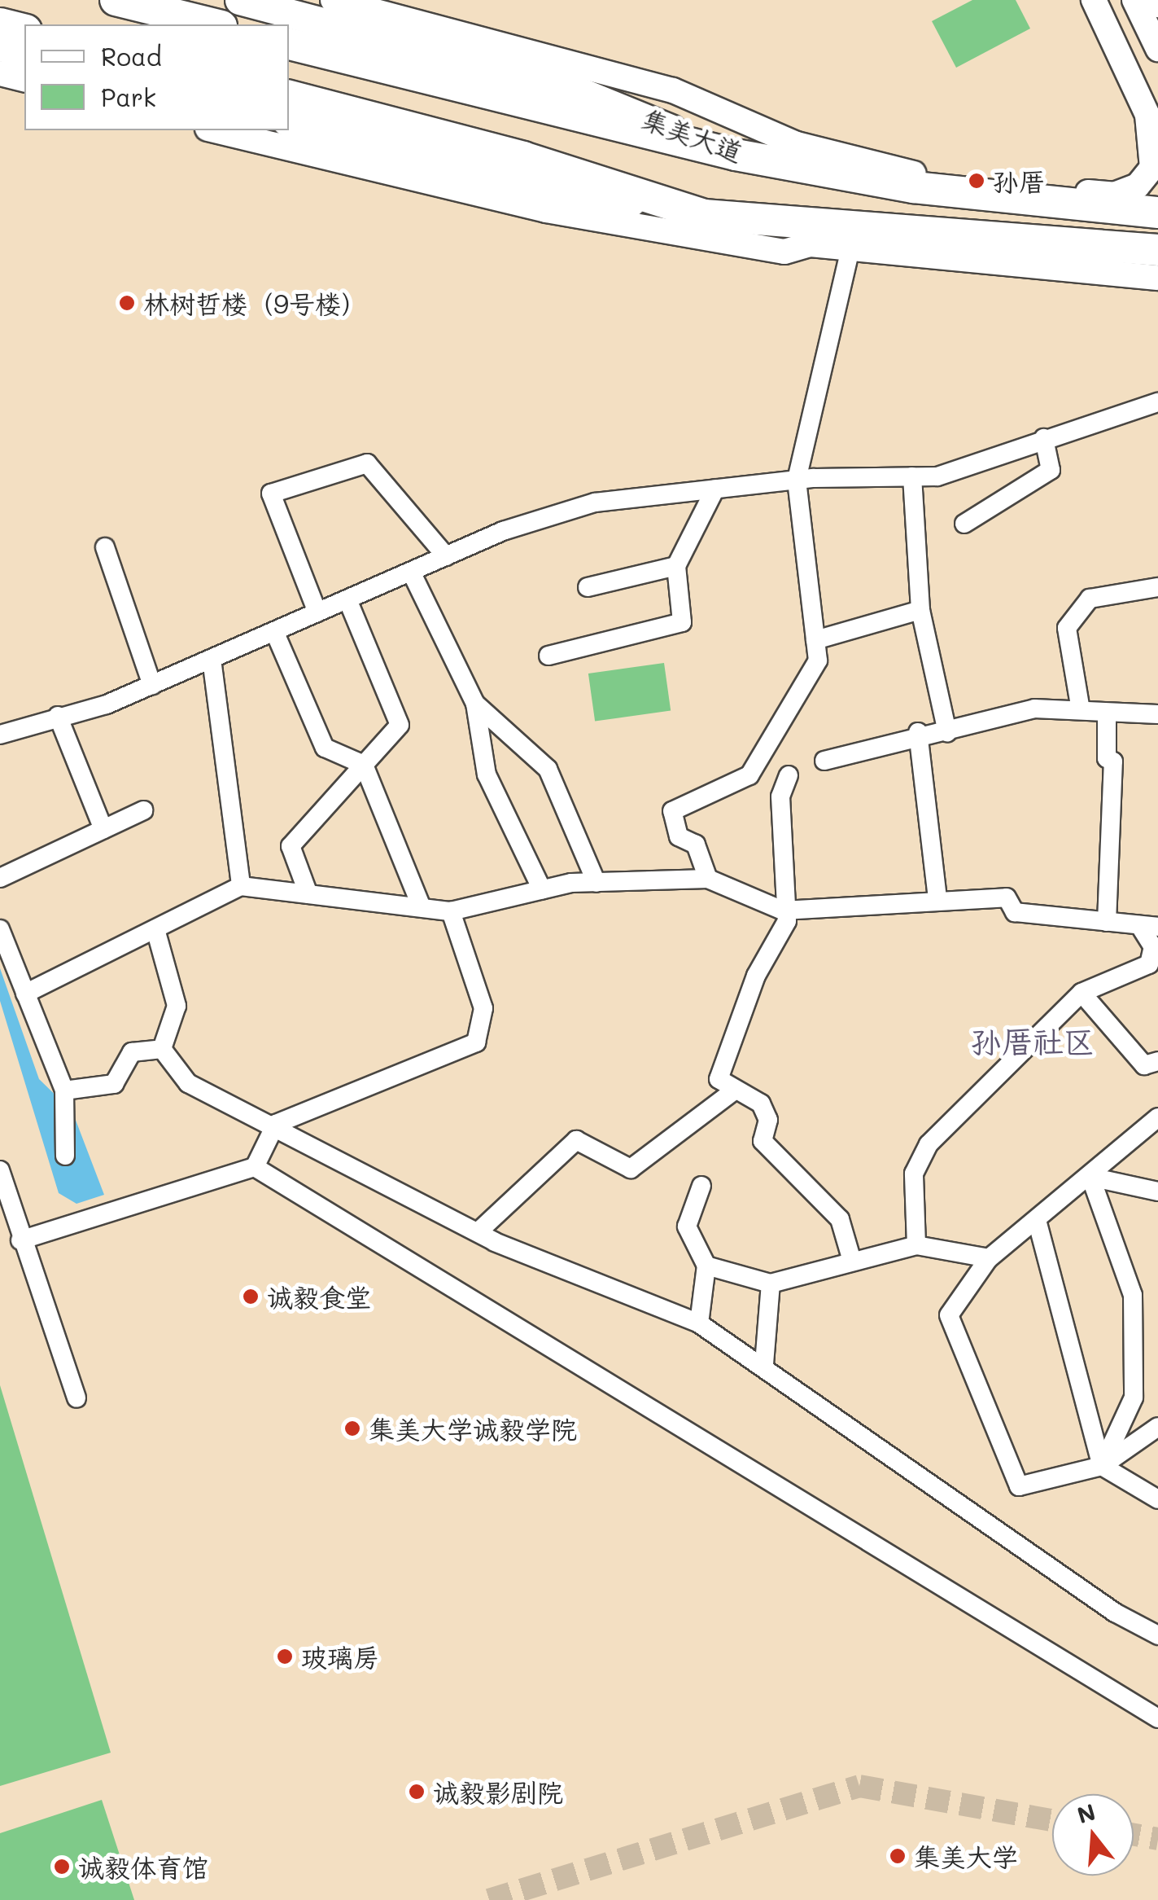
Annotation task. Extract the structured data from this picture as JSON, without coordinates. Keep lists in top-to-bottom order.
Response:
{
  "streets": {
    "highway": ["集美大道"]
  },
  "districts": ["孙厝社区"],
  "places": [
    "孙厝",
    "林树哲楼（9号楼）",
    "诚毅食堂",
    "集美大学诚毅学院",
    "玻璃房",
    "诚毅影剧院",
    "集美大学",
    "诚毅体育馆"
  ],
  "legend": ["Road", "Park"],
  "north": "top"
}
